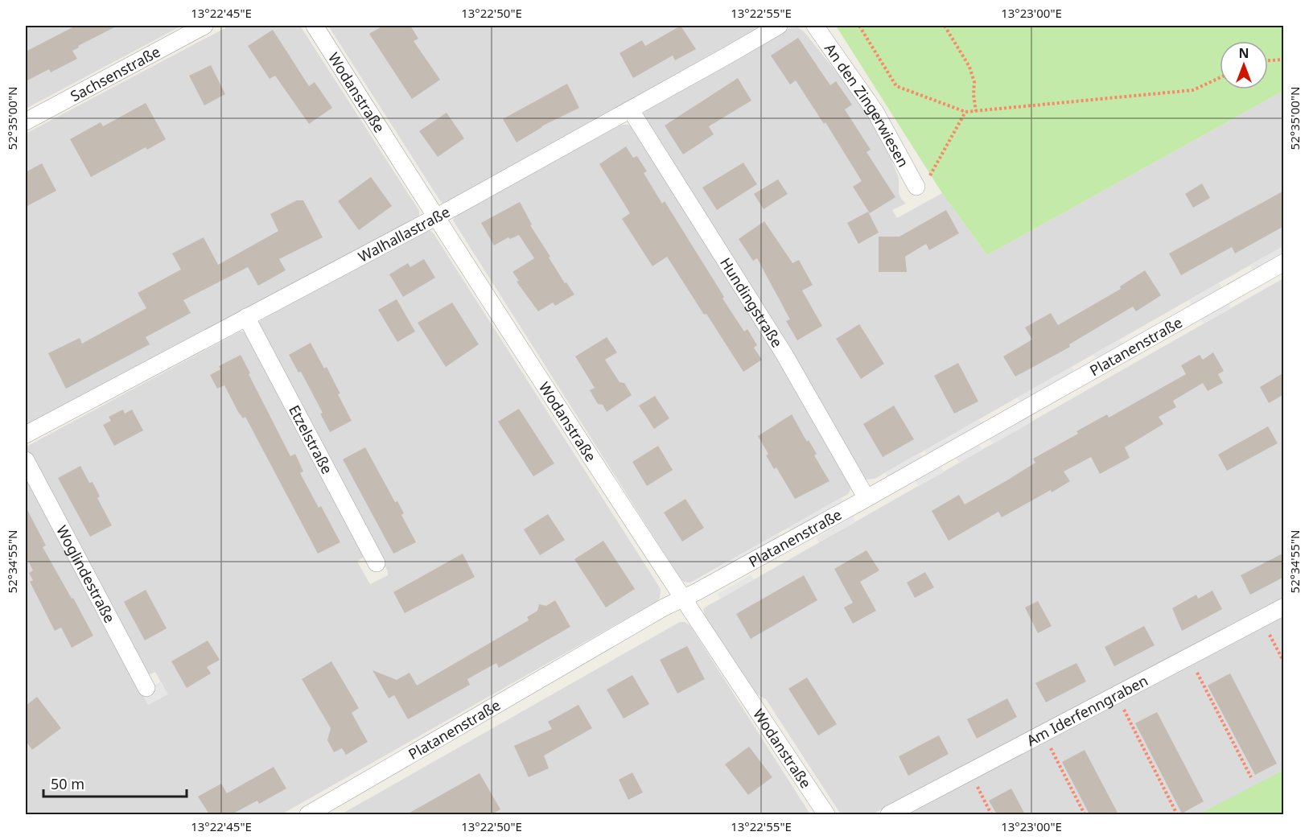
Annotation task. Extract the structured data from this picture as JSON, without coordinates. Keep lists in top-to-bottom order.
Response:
{
  "streets": {
    "street": [
      "Sachsenstraße",
      "Wodanstraße",
      "An den Zingerwiesen",
      "Walhallastraße",
      "Hundingstraße",
      "Platanenstraße",
      "Etzelstraße",
      "Woglindestraße",
      "Am Iderfenngraben"
    ]
  },
  "crossings": [
    ["Wodanstraße", "Walhallastraße"],
    ["Wodanstraße", "Platanenstraße"],
    ["Walhallastraße", "Hundingstraße"],
    ["Walhallastraße", "Etzelstraße"],
    ["Hundingstraße", "Platanenstraße"]
  ],
  "scale_bar": "50 m",
  "north": "top",
  "coordinates": [
    "13°22'45\"E",
    "13°22'50\"E",
    "13°22'55\"E",
    "13°23'00\"E",
    "52°35'00\"N",
    "52°34'55\"N"
  ]
}
